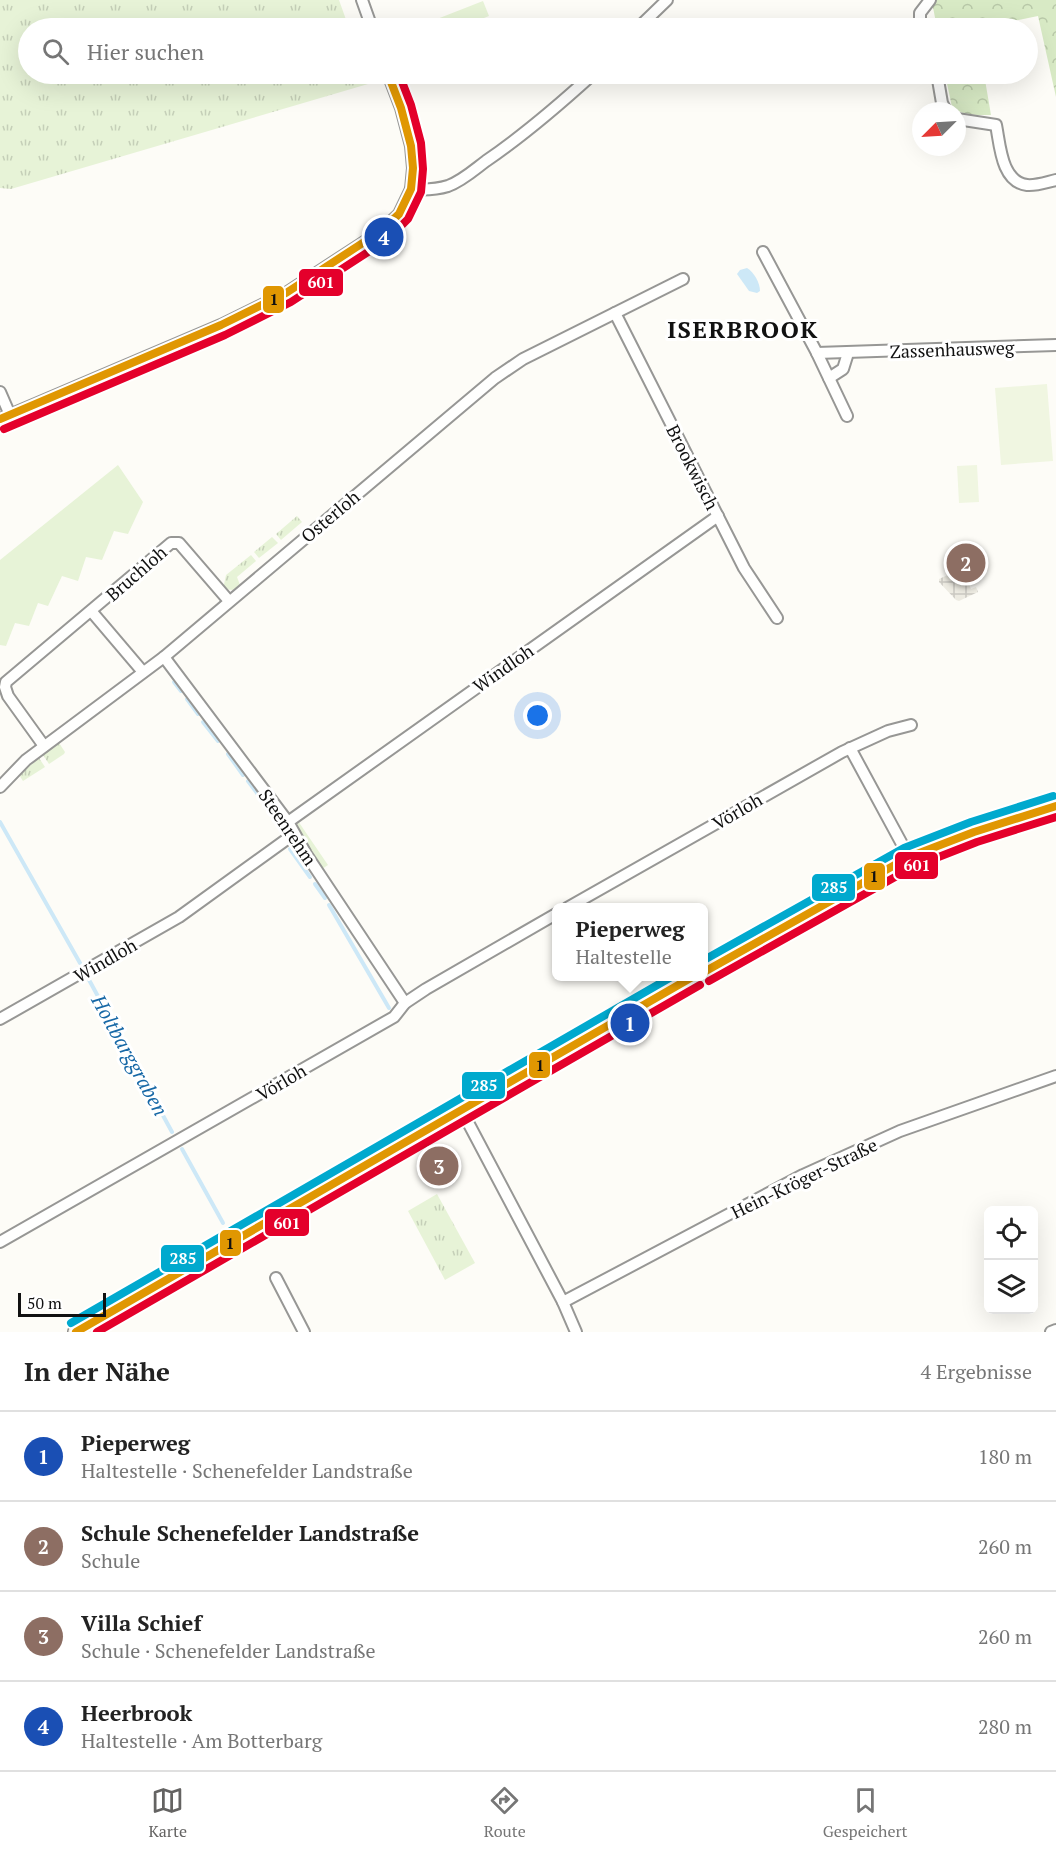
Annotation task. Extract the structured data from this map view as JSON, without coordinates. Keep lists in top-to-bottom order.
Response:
{
  "streets": {
    "street": [
      "Zassenhausweg",
      "Brookwisch",
      "Osterloh",
      "Bruchloh",
      "Windloh",
      "Vörloh",
      "Steenrehm",
      "Hein-Kröger-Straße"
    ]
  },
  "crossings": [
    ["Brookwisch", "Osterloh"],
    ["Brookwisch", "Windloh"],
    ["Osterloh", "Bruchloh"],
    ["Osterloh", "Steenrehm"],
    ["Windloh", "Steenrehm"],
    ["Vörloh", "Steenrehm"]
  ],
  "districts": ["ISERBROOK"],
  "water": ["Holtbarggraben"],
  "lines": ["transit line 1", "transit line 601", "transit line 285"],
  "scale_bar": "50 m",
  "north": "bottom left",
  "page": {
    "search": "Hier suchen",
    "pins": [
      "4",
      "2",
      "1",
      "3"
    ],
    "popup": ["Pieperweg", "Haltestelle"],
    "scale": "50 m",
    "heading": ["In der Nähe", "4 Ergebnisse"],
    "list": [
      {
        "mark": "1",
        "name": "Pieperweg",
        "note": "Haltestelle · Schenefelder Landstraße",
        "value": "180 m"
      },
      {
        "mark": "2",
        "name": "Schule Schenefelder Landstraße",
        "note": "Schule",
        "value": "260 m"
      },
      {
        "mark": "3",
        "name": "Villa Schief",
        "note": "Schule · Schenefelder Landstraße",
        "value": "260 m"
      },
      {
        "mark": "4",
        "name": "Heerbrook",
        "note": "Haltestelle · Am Botterbarg",
        "value": "280 m"
      }
    ],
    "nav": ["Karte", "Route", "Gespeichert"]
  }
}
